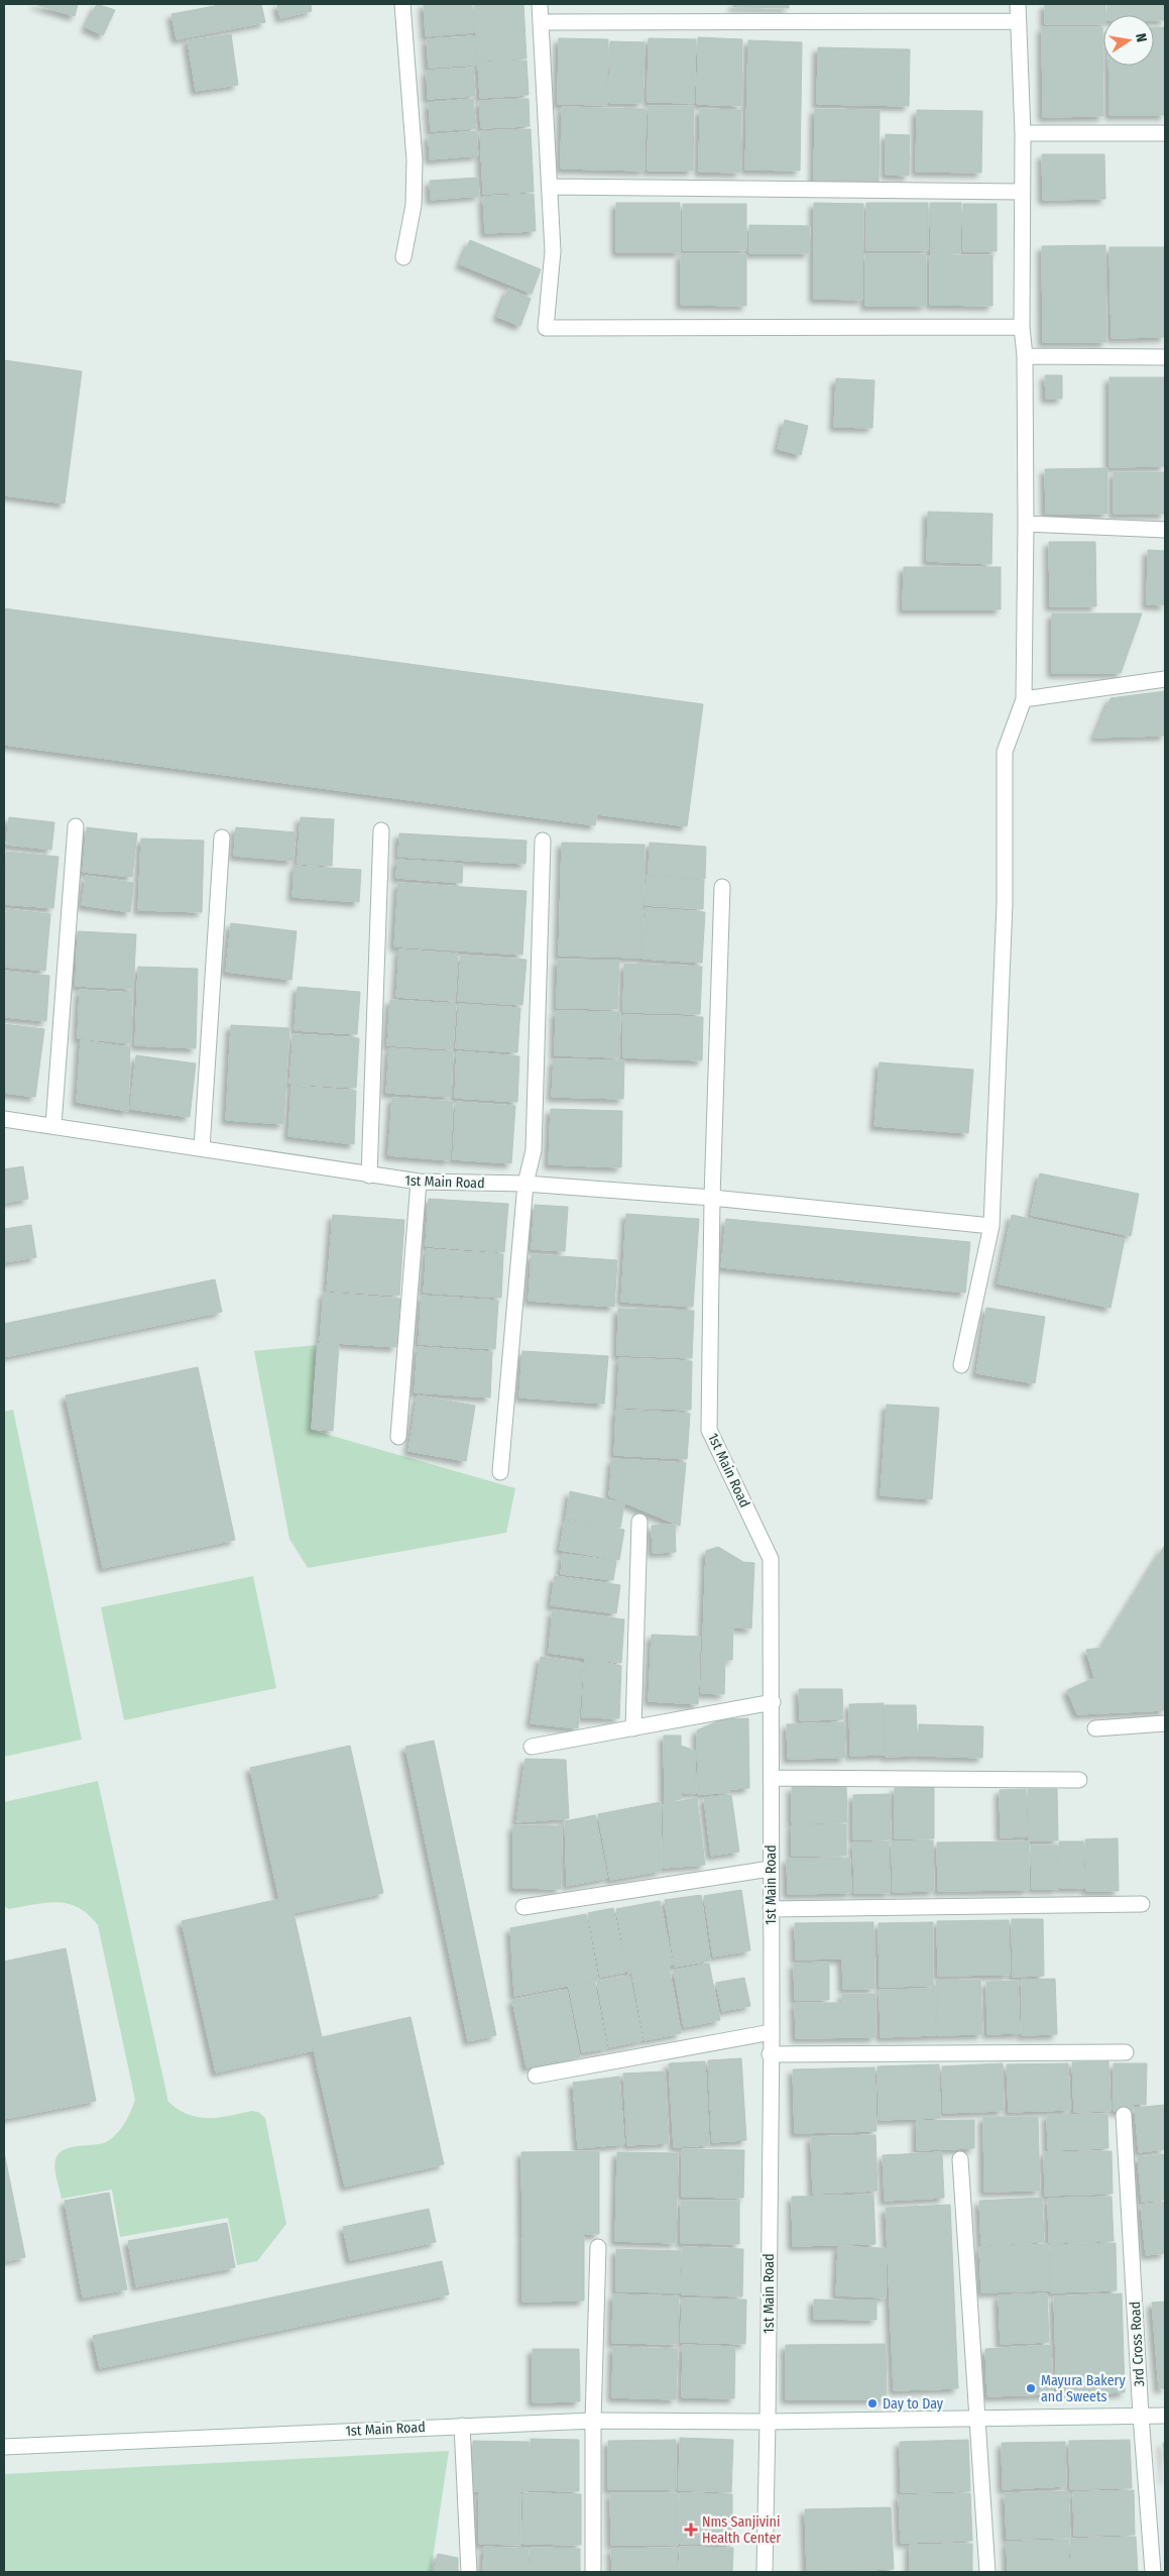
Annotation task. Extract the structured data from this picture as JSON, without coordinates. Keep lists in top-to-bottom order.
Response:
{
  "streets": {
    "street": ["1st Main Road", "3rd Cross Road"]
  },
  "crossings": [
    ["1st Main Road", "3rd Cross Road"]
  ],
  "places": {
    "other": ["Mayura Bakery and Sweets", "Day to Day"],
    "health": ["Nms Sanjivini Health Center"]
  },
  "north": "right"
}
